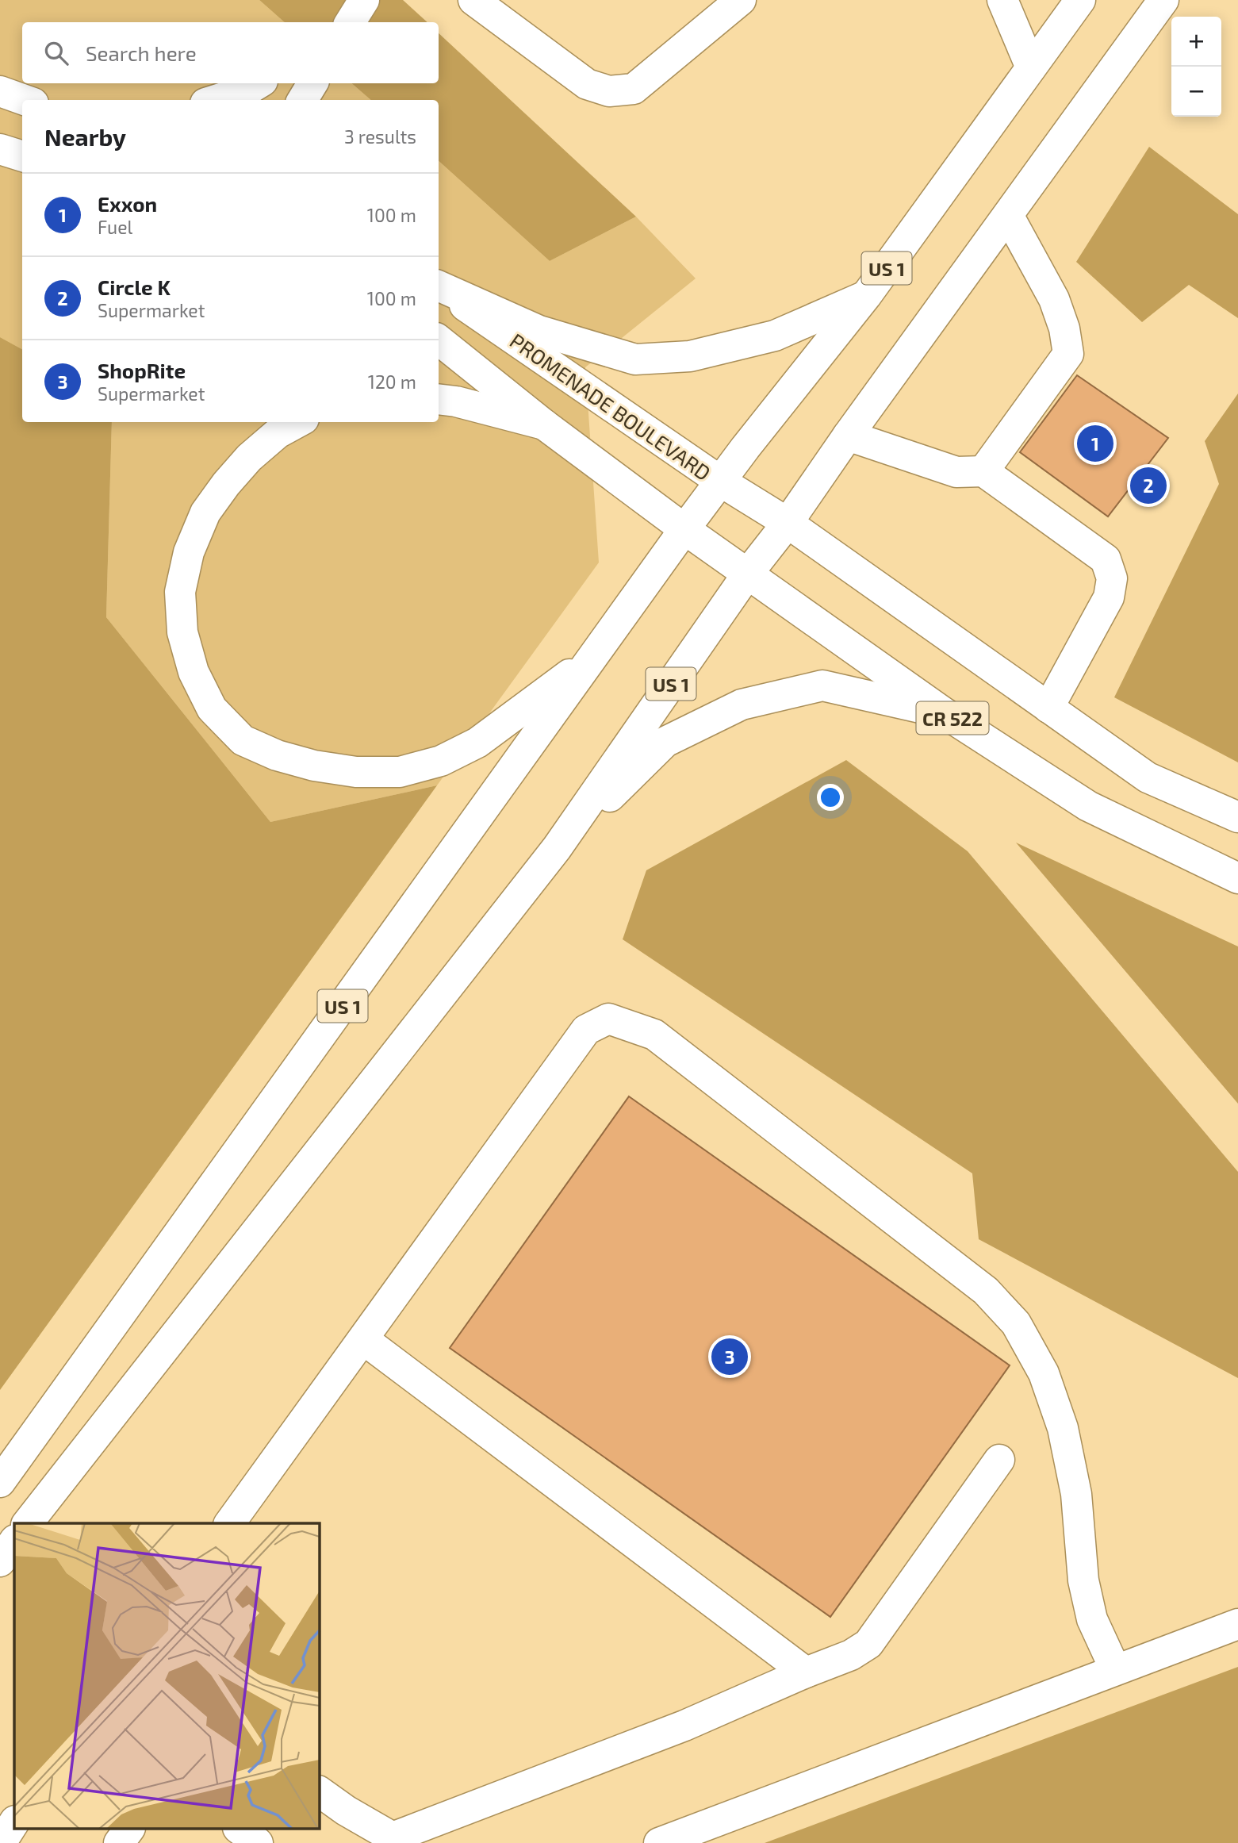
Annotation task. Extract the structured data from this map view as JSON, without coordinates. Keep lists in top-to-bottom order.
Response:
{
  "streets": {
    "main road": ["US 1", "PROMENADE BOULEVARD", "CR 522"]
  },
  "crossings": [
    ["US 1", "PROMENADE BOULEVARD"],
    ["US 1", "CR 522"],
    ["PROMENADE BOULEVARD", "CR 522"]
  ],
  "page": {
    "map_buttons": ["+", "−"],
    "search": "Search here",
    "heading": ["Nearby", "3 results"],
    "list": [
      {
        "mark": "1",
        "name": "Exxon",
        "note": "Fuel",
        "value": "100 m"
      },
      {
        "mark": "2",
        "name": "Circle K",
        "note": "Supermarket",
        "value": "100 m"
      },
      {
        "mark": "3",
        "name": "ShopRite",
        "note": "Supermarket",
        "value": "120 m"
      }
    ],
    "pins": ["1", "2", "3"]
  }
}
